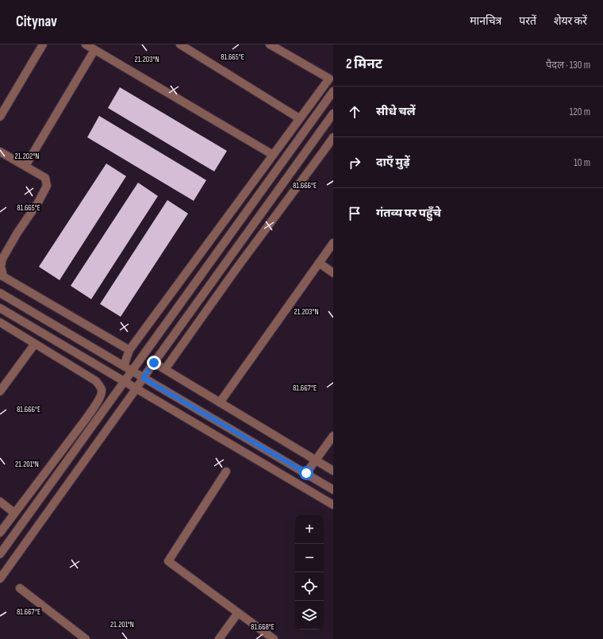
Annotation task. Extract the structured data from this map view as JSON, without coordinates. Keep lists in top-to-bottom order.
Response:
{
  "page": {
    "header": "Citynav",
    "nav": ["मानचित्र", "परतें", "शेयर करें"],
    "heading": ["2 मिनट", "पैदल · 130 m"],
    "list": [
      ["सीधे चलें", "120 m"],
      ["दाएँ मुड़ें", "10 m"],
      "गंतव्य पर पहुँचे"
    ],
    "map_buttons": ["+", "−"]
  },
  "coordinates": [
    "81.665°E",
    "21.203°N",
    "21.202°N",
    "81.666°E",
    "81.667°E",
    "21.201°N",
    "81.668°E"
  ]
}
